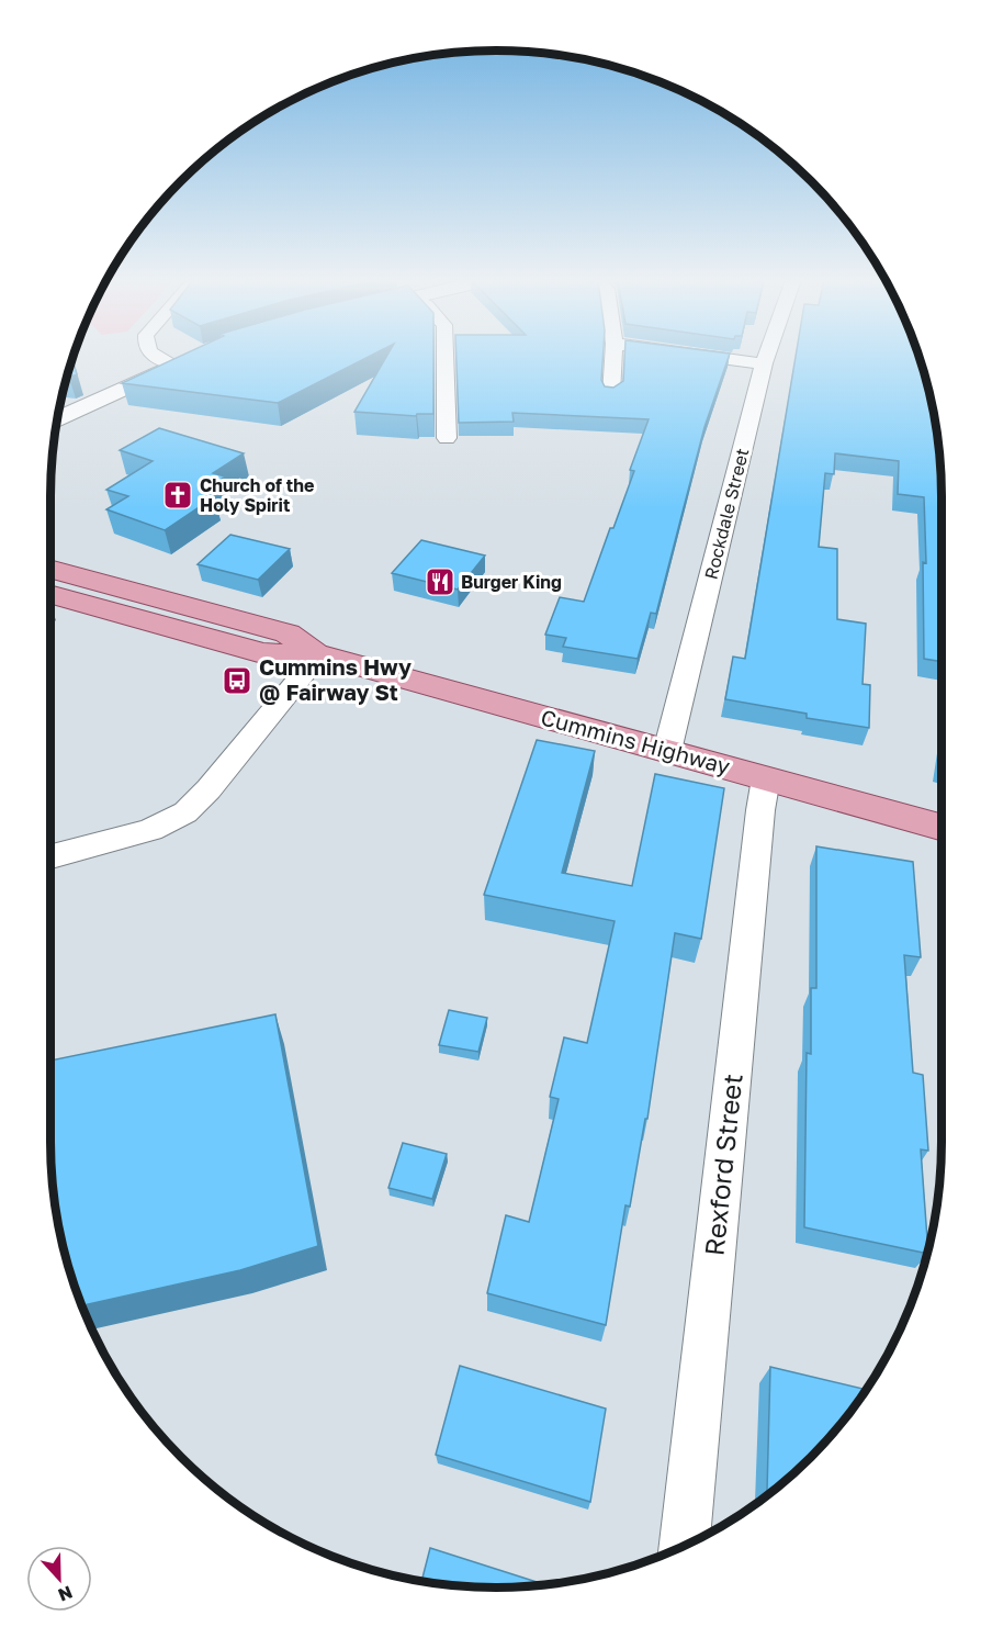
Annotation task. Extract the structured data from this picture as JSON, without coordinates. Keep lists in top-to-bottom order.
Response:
{
  "streets": {
    "main road": ["Cummins Highway"],
    "street": ["Rockdale Street", "Rexford Street"]
  },
  "crossings": [
    ["Rockdale Street", "Cummins Highway"],
    ["Cummins Highway", "Rexford Street"]
  ],
  "places": {
    "church": ["Church of the Holy Spirit"],
    "restaurant": ["Burger King"],
    "bus stop": ["Cummins Hwy @ Fairway St"]
  },
  "north": "bottom"
}
